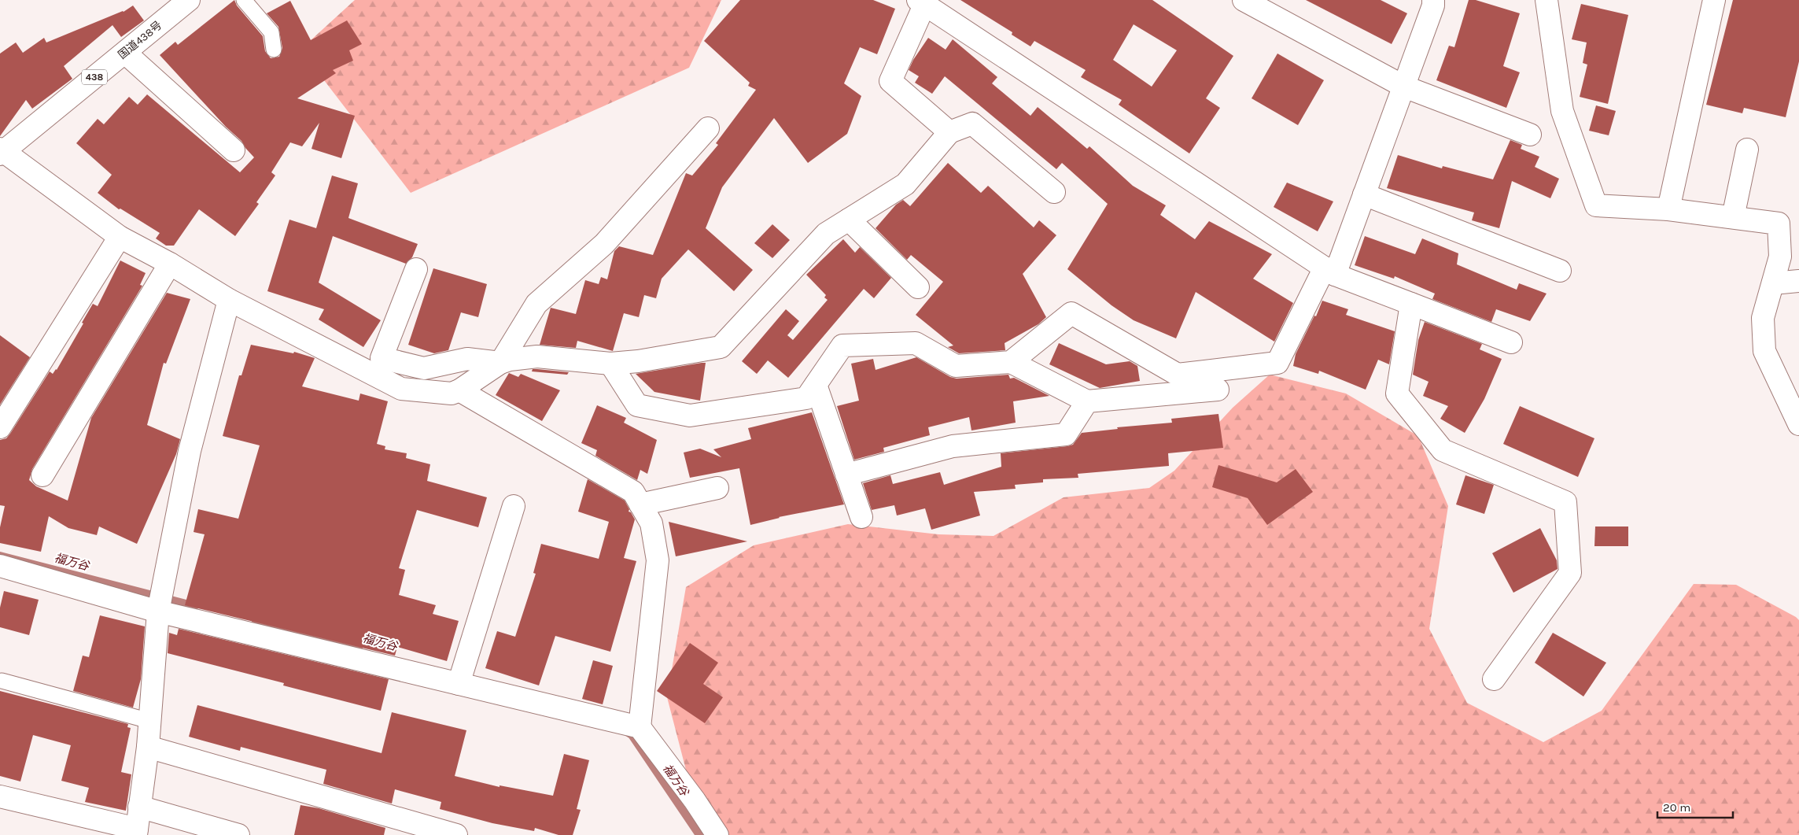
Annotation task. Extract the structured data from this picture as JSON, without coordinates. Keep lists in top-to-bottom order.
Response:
{
  "streets": {
    "main road": ["国道438号", "438"]
  },
  "water": ["福万谷"],
  "scale_bar": "20 m"
}
